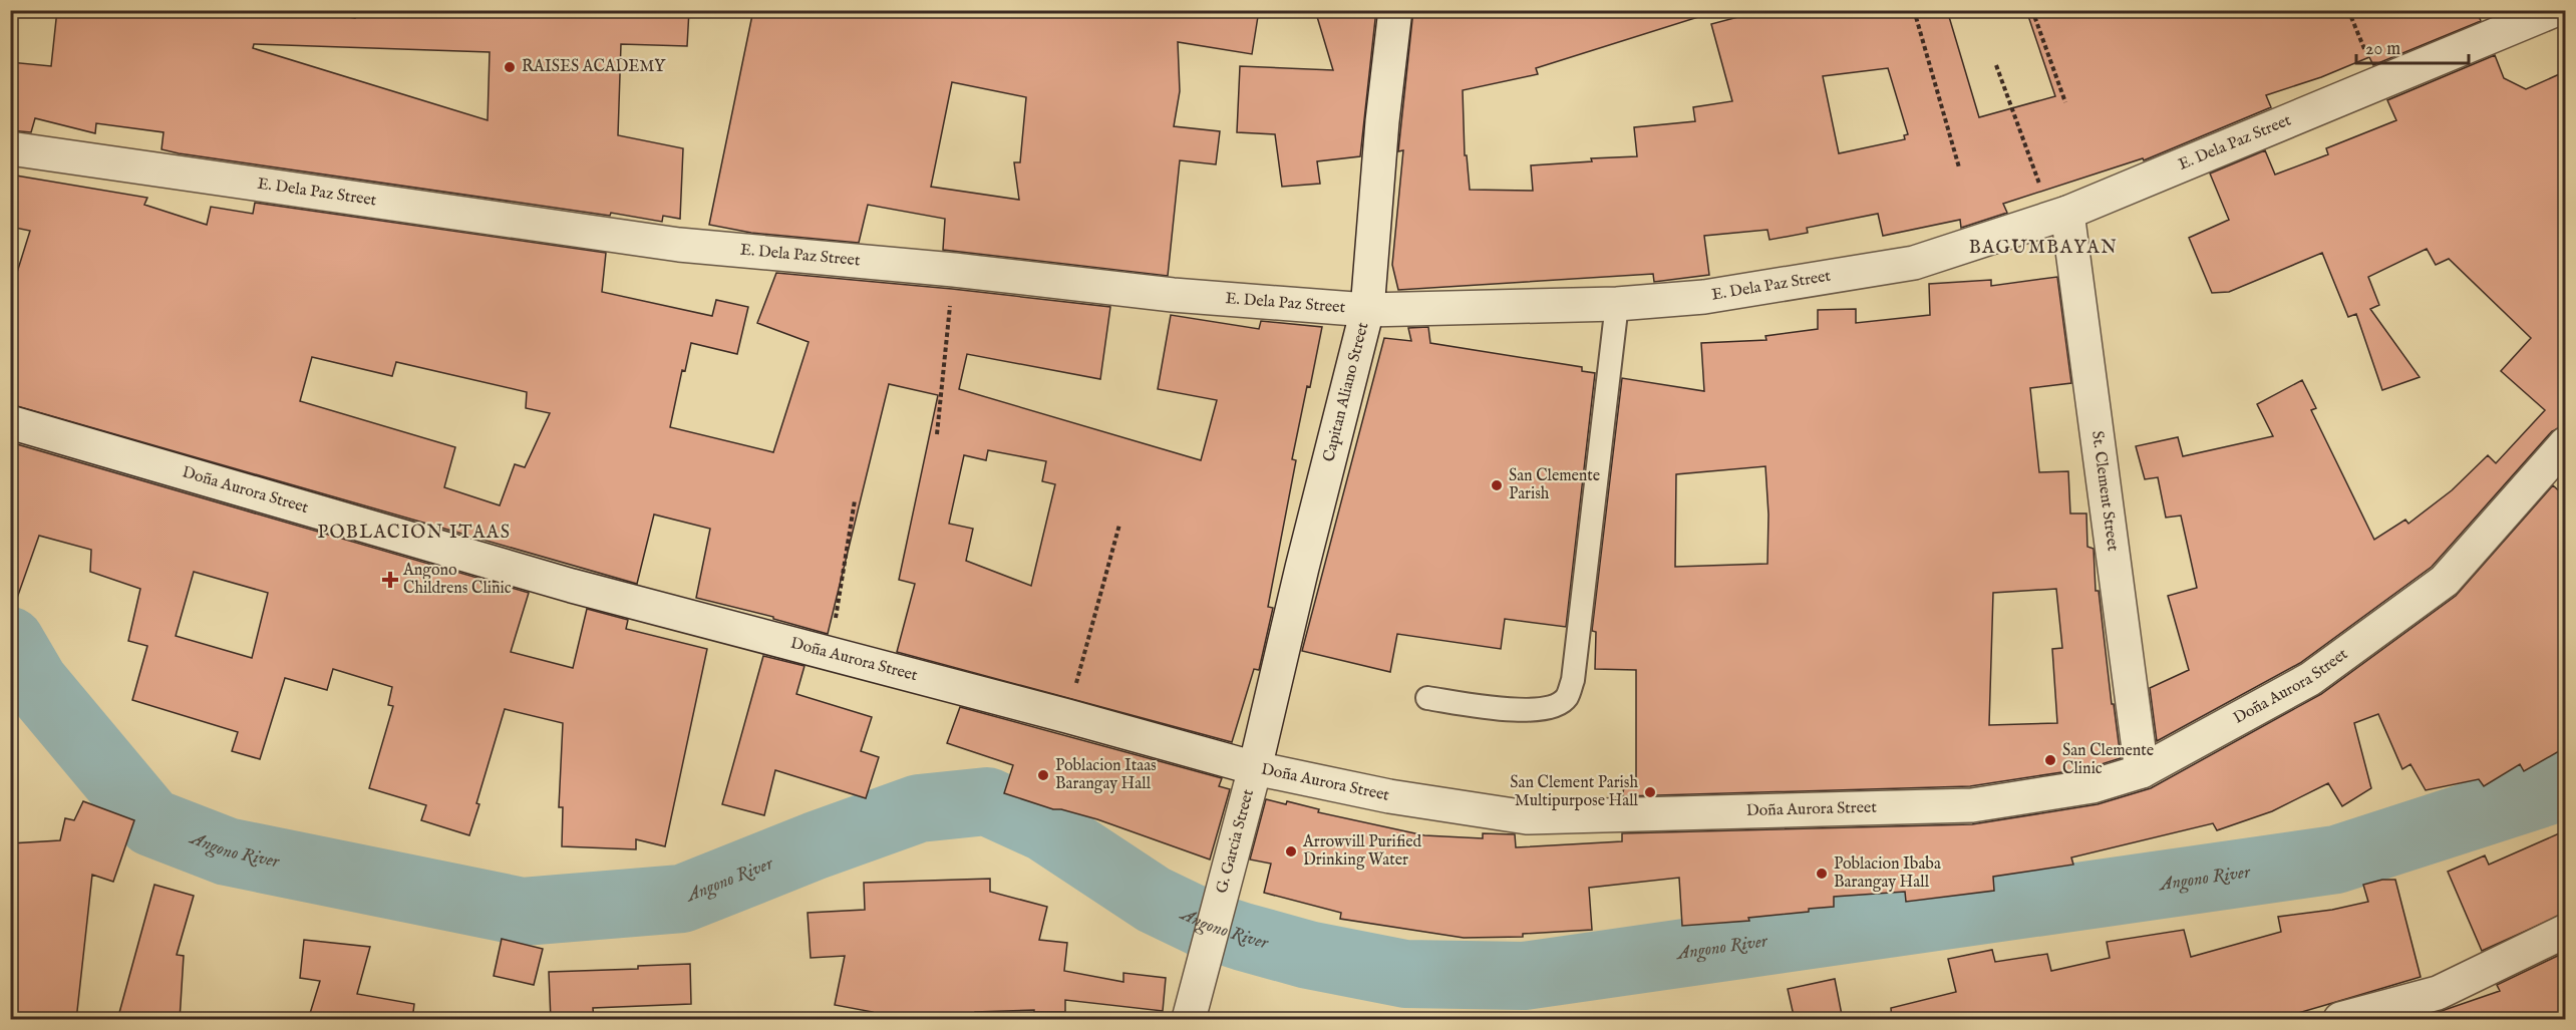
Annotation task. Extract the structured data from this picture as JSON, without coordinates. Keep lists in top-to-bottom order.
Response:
{
  "streets": {
    "street": [
      "E. Dela Paz Street",
      "Capitan Aliano Street",
      "Doña Aurora Street",
      "St. Clement Street",
      "G. Garcia Street"
    ]
  },
  "crossings": [
    ["E. Dela Paz Street", "Capitan Aliano Street"],
    ["E. Dela Paz Street", "St. Clement Street"],
    ["Capitan Aliano Street", "Doña Aurora Street"],
    ["Capitan Aliano Street", "G. Garcia Street"],
    ["Doña Aurora Street", "St. Clement Street"],
    ["Doña Aurora Street", "G. Garcia Street"]
  ],
  "districts": ["BAGUMBAYAN", "POBLACION ITAAS"],
  "water": ["Angono River"],
  "places": {
    "other": [
      "RAISES ACADEMY",
      "San Clemente Parish",
      "San Clemente Clinic",
      "Poblacion Itaas Barangay Hall",
      "San Clement Parish Multipurpose Hall",
      "Arrowvill Purified Drinking Water",
      "Poblacion Ibaba Barangay Hall"
    ],
    "health": ["Angono Childrens Clinic"]
  },
  "scale_bar": "20 m"
}
